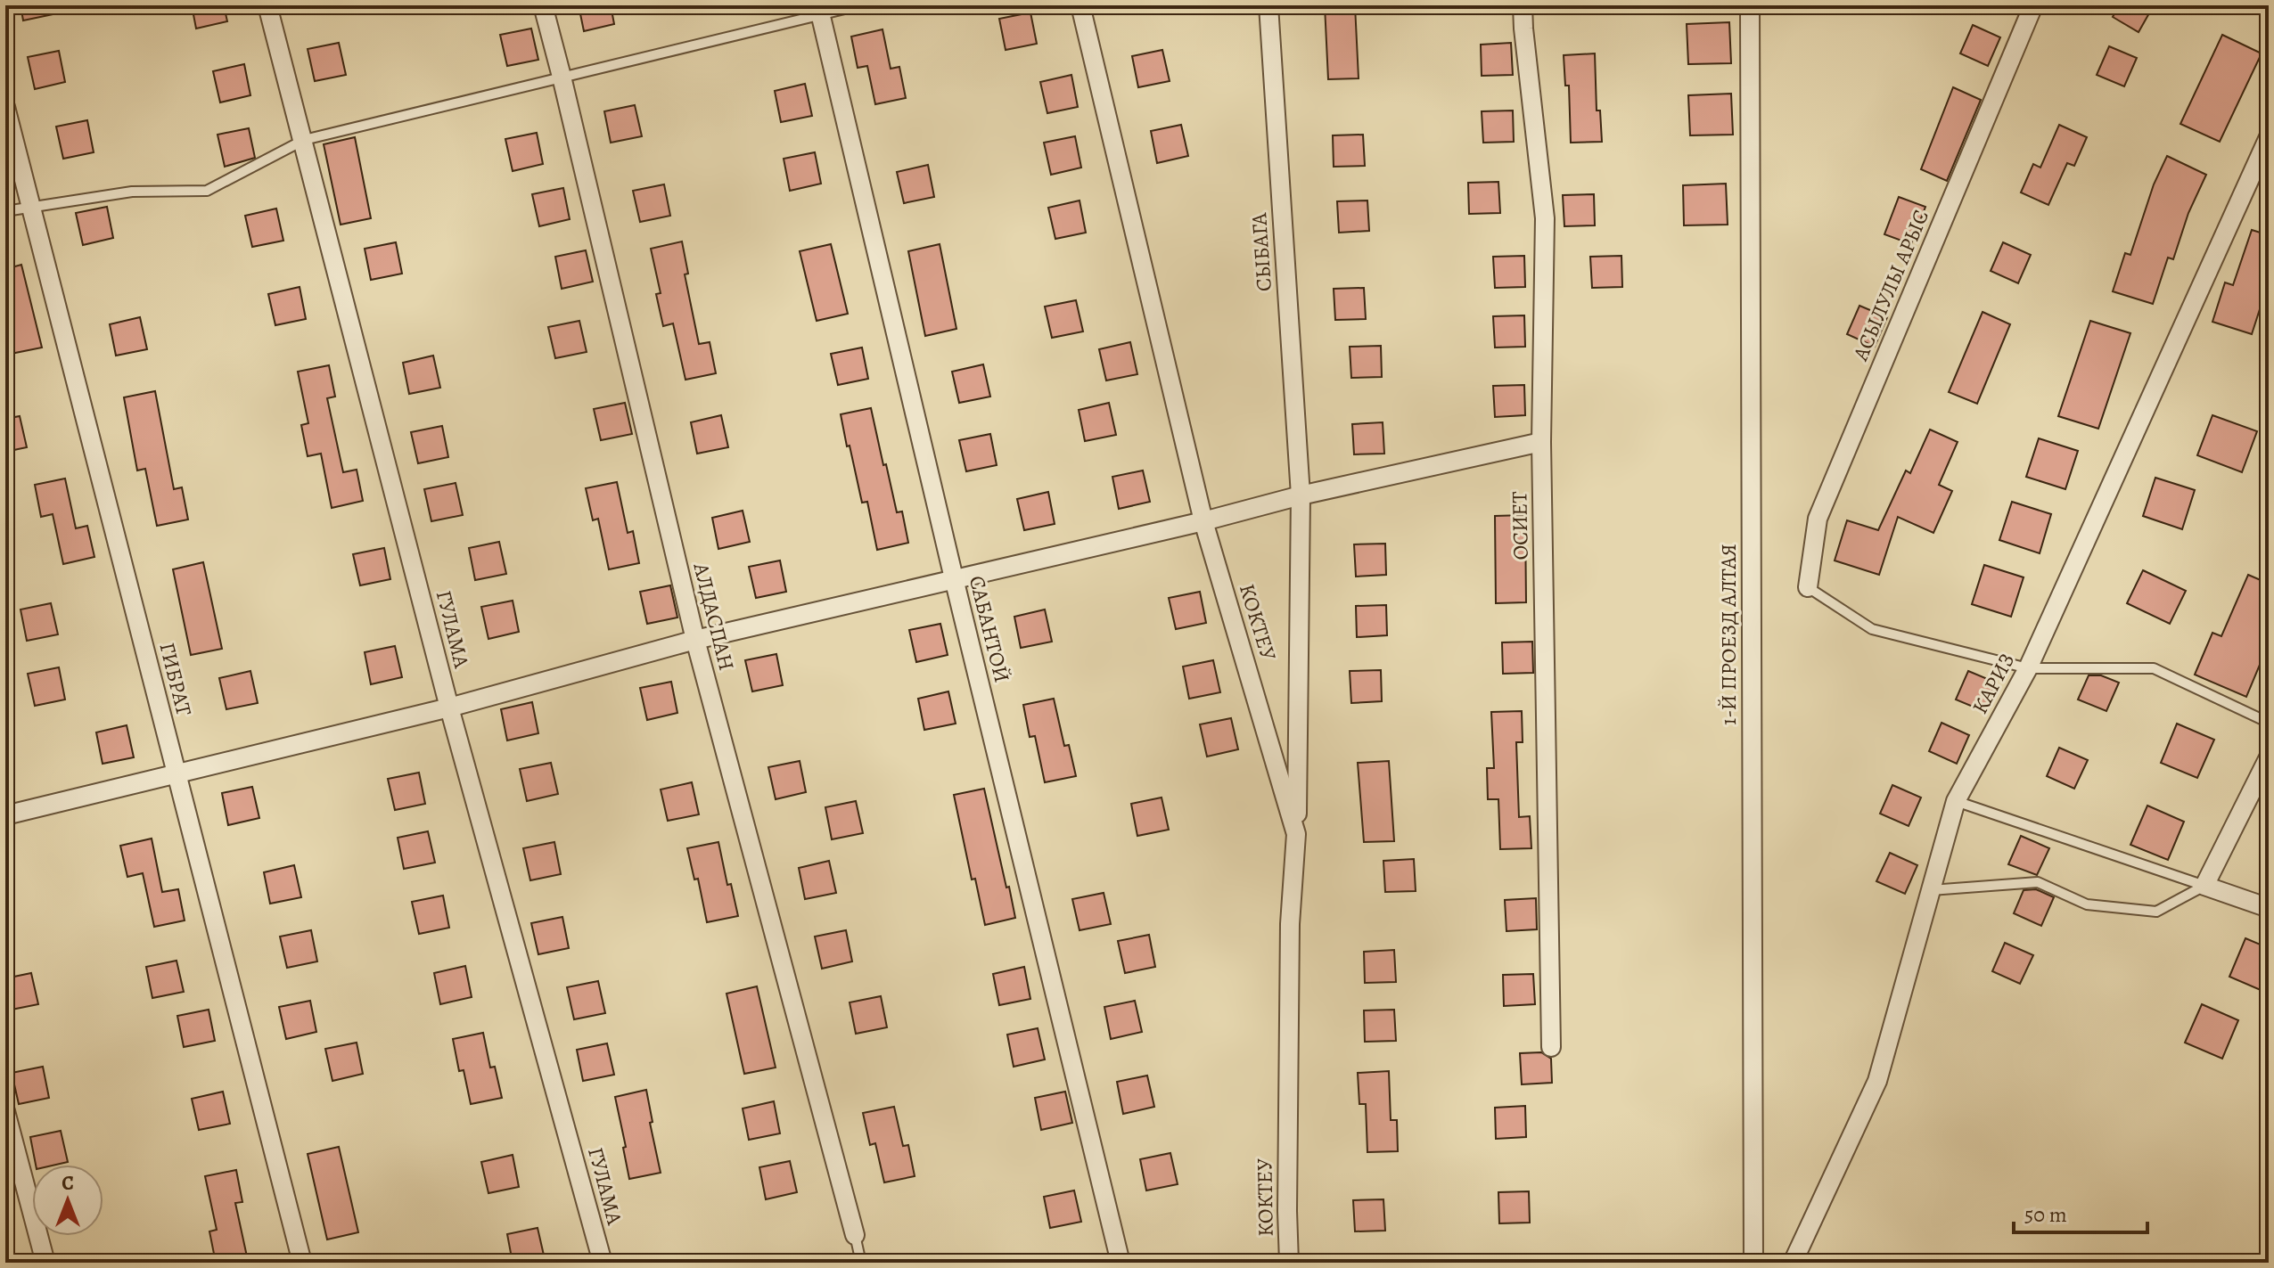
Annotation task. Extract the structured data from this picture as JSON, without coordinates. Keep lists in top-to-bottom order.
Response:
{
  "streets": {
    "street": [
      "СЫБАГА",
      "АСЫЛУЛЫ АРЫС",
      "ОСИЕТ",
      "АЛДАСПАН",
      "КОКТЕУ",
      "ГУЛАМА",
      "САБАНТОЙ",
      "1-Й ПРОЕЗД АЛТАЯ",
      "ГИБРАТ",
      "КАРИЗ"
    ]
  },
  "crossings": [
    ["СЫБАГА", "КОКТЕУ"]
  ],
  "scale_bar": "50 m",
  "north": "top"
}
